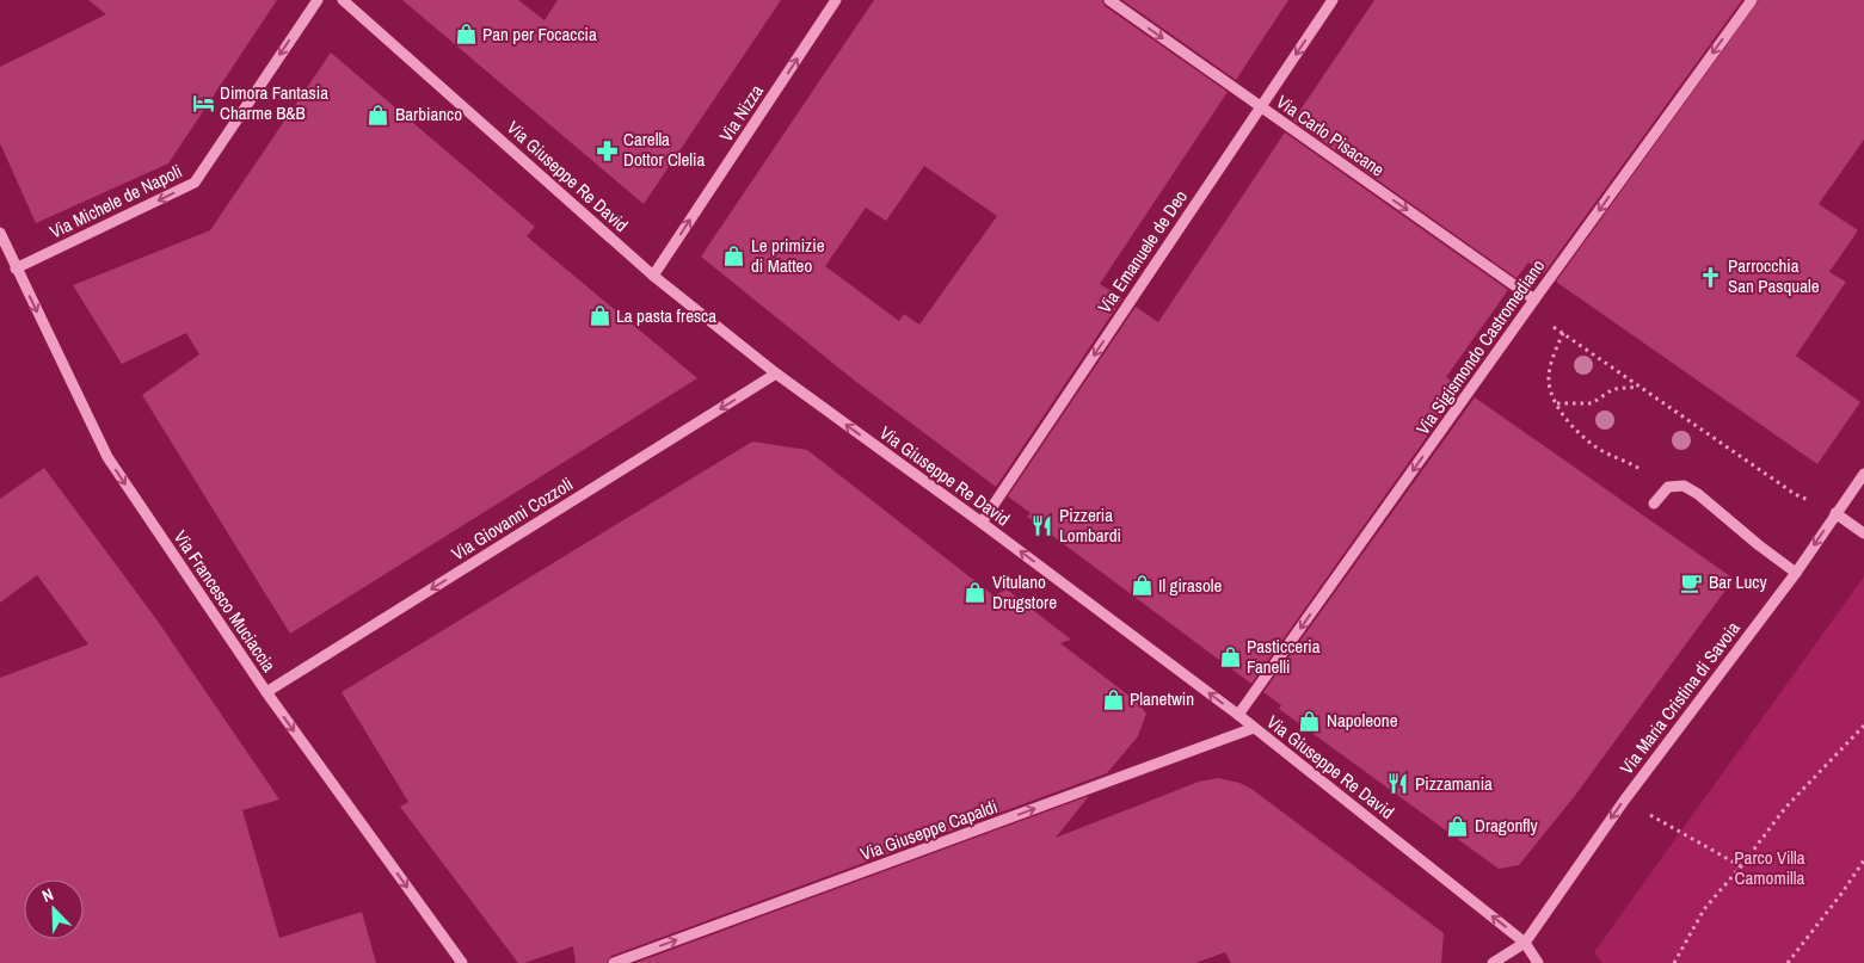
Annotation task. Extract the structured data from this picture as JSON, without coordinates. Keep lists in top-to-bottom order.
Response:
{
  "streets": {
    "street": [
      "Via Nizza",
      "Via Carlo Pisacane",
      "Via Giuseppe Re David",
      "Via Michele de Napoli",
      "Via Emanuele de Deo",
      "Via Sigismondo Castromediano",
      "Via Giovanni Cozzoli",
      "Via Francesco Muciaccia",
      "Via Maria Cristina di Savoia",
      "Via Giuseppe Capaldi"
    ]
  },
  "crossings": [
    ["Via Nizza", "Via Giuseppe Re David"],
    ["Via Carlo Pisacane", "Via Emanuele de Deo"],
    ["Via Carlo Pisacane", "Via Sigismondo Castromediano"],
    ["Via Giuseppe Re David", "Via Emanuele de Deo"],
    ["Via Giuseppe Re David", "Via Sigismondo Castromediano"],
    ["Via Giuseppe Re David", "Via Giovanni Cozzoli"],
    ["Via Giuseppe Re David", "Via Maria Cristina di Savoia"],
    ["Via Giuseppe Re David", "Via Giuseppe Capaldi"],
    ["Via Michele de Napoli", "Via Francesco Muciaccia"],
    ["Via Giovanni Cozzoli", "Via Francesco Muciaccia"]
  ],
  "one_way": [
    "Via Nizza",
    "Via Carlo Pisacane",
    "Via Giuseppe Re David",
    "Via Michele de Napoli",
    "Via Emanuele de Deo",
    "Via Sigismondo Castromediano",
    "Via Giovanni Cozzoli",
    "Via Francesco Muciaccia",
    "Via Maria Cristina di Savoia",
    "Via Giuseppe Capaldi"
  ],
  "parks": ["Parco Villa Camomilla"],
  "places": {
    "shop": [
      "Pan per Focaccia",
      "Barbianco",
      "Le primizie di Matteo",
      "La pasta fresca",
      "Il girasole",
      "Vitulano Drugstore",
      "Pasticceria Fanelli",
      "Planetwin",
      "Napoleone",
      "Dragonfly"
    ],
    "hotel": ["Dimora Fantasia Charme B&B"],
    "pharmacy": ["Carella Dottor Clelia"],
    "church": ["Parrocchia San Pasquale"],
    "restaurant": ["Pizzeria Lombardi", "Pizzamania"],
    "cafe": ["Bar Lucy"]
  },
  "north": "top left"
}
